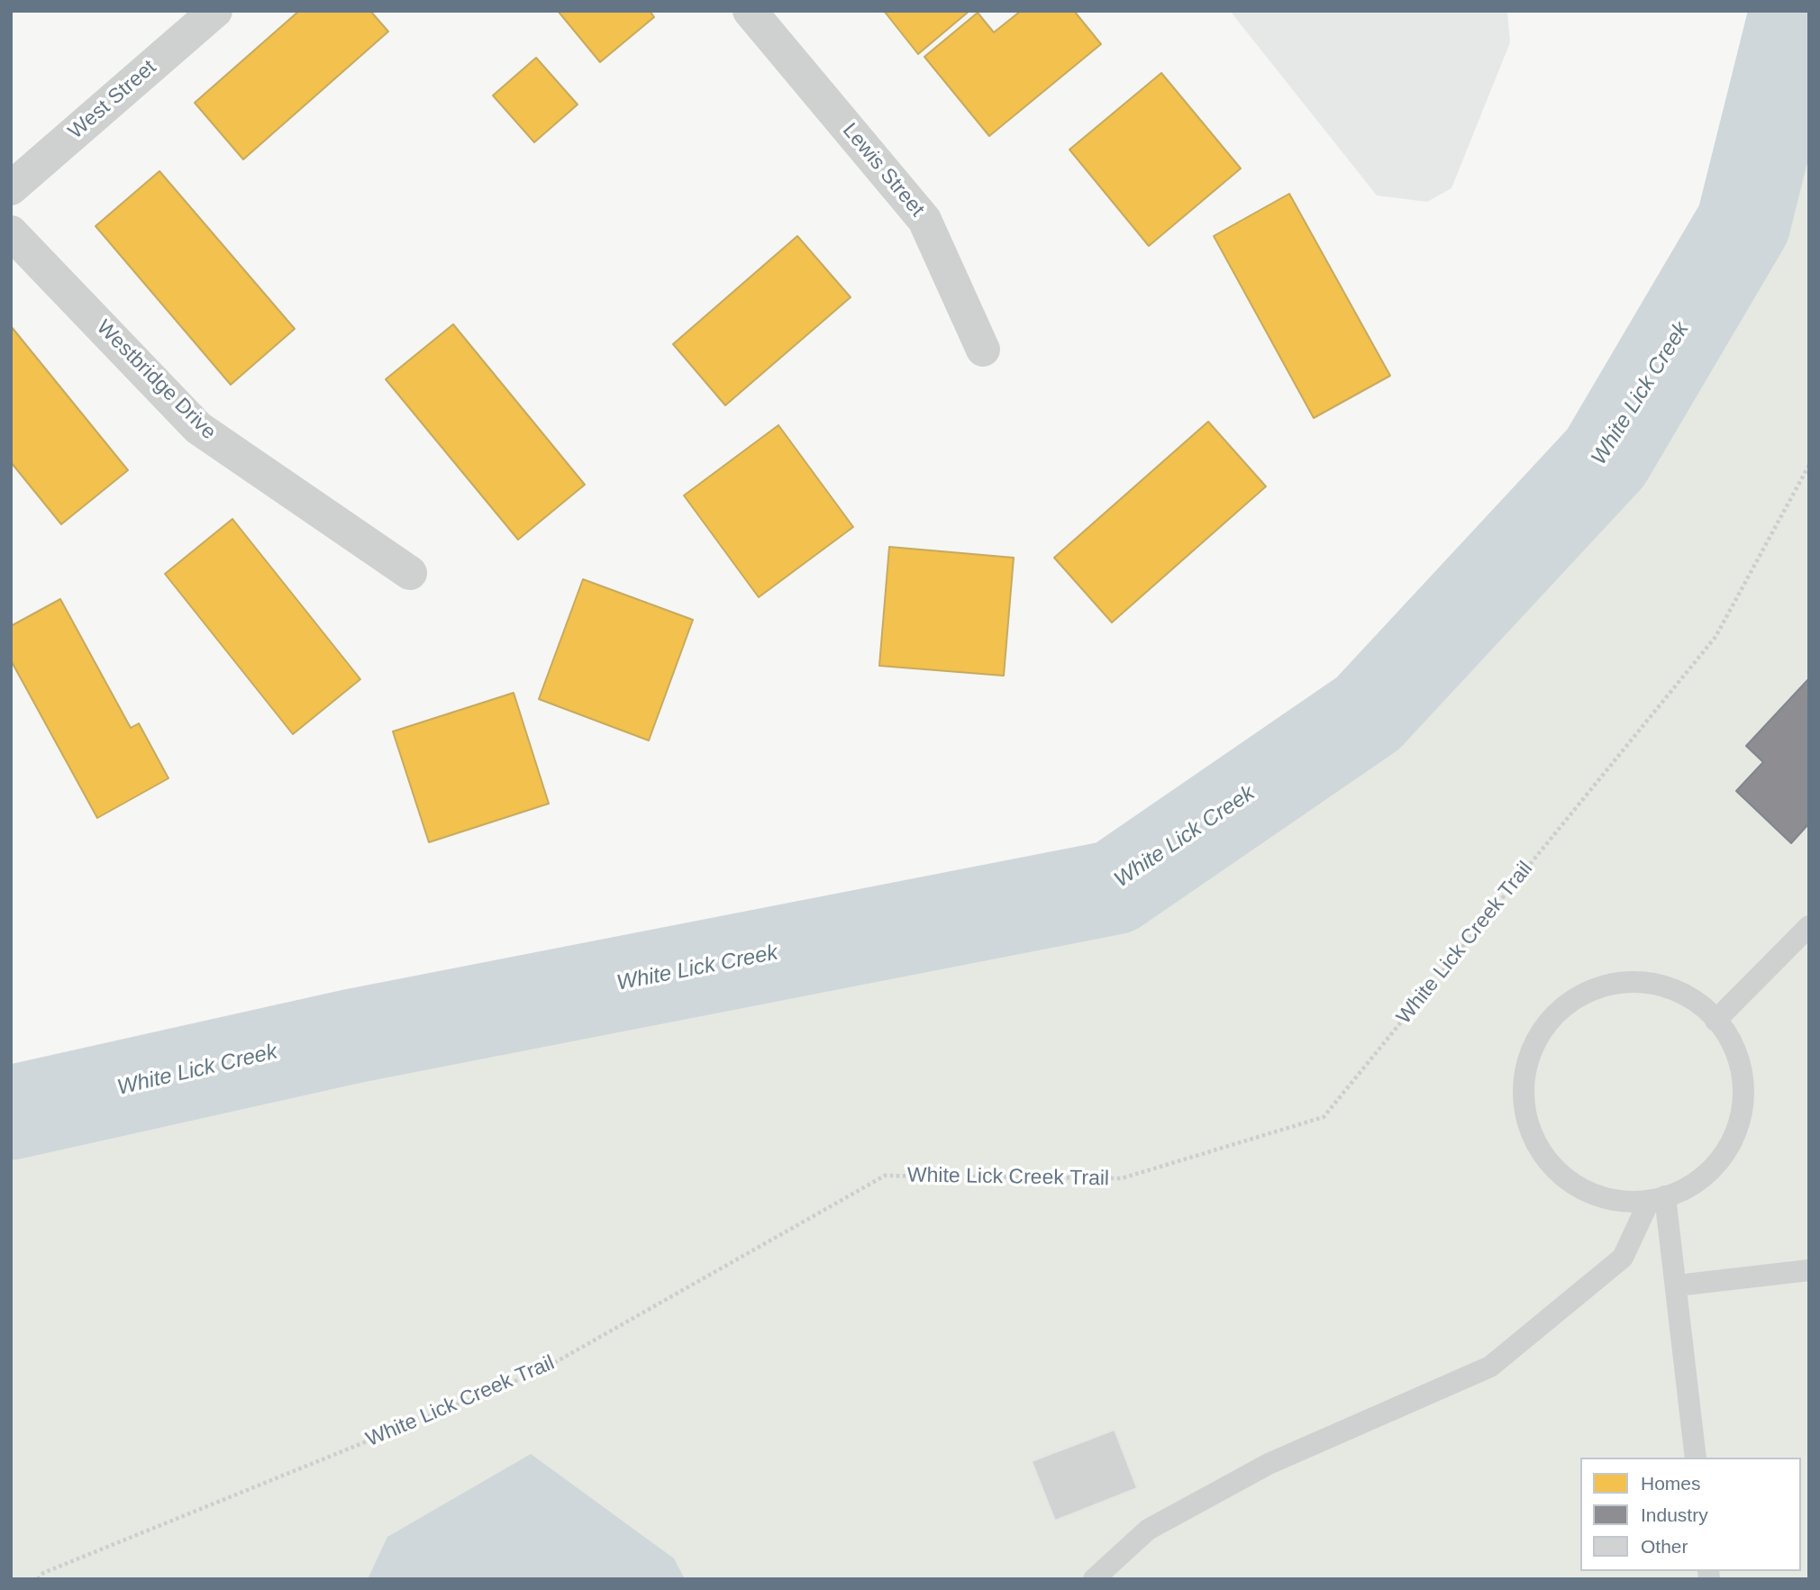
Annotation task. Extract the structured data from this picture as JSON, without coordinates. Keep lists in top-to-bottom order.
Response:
{
  "streets": {
    "street": ["West Street", "Lewis Street", "Westbridge Drive"],
    "path": ["White Lick Creek Trail"]
  },
  "water": ["White Lick Creek"],
  "legend": ["Homes", "Industry", "Other"]
}
